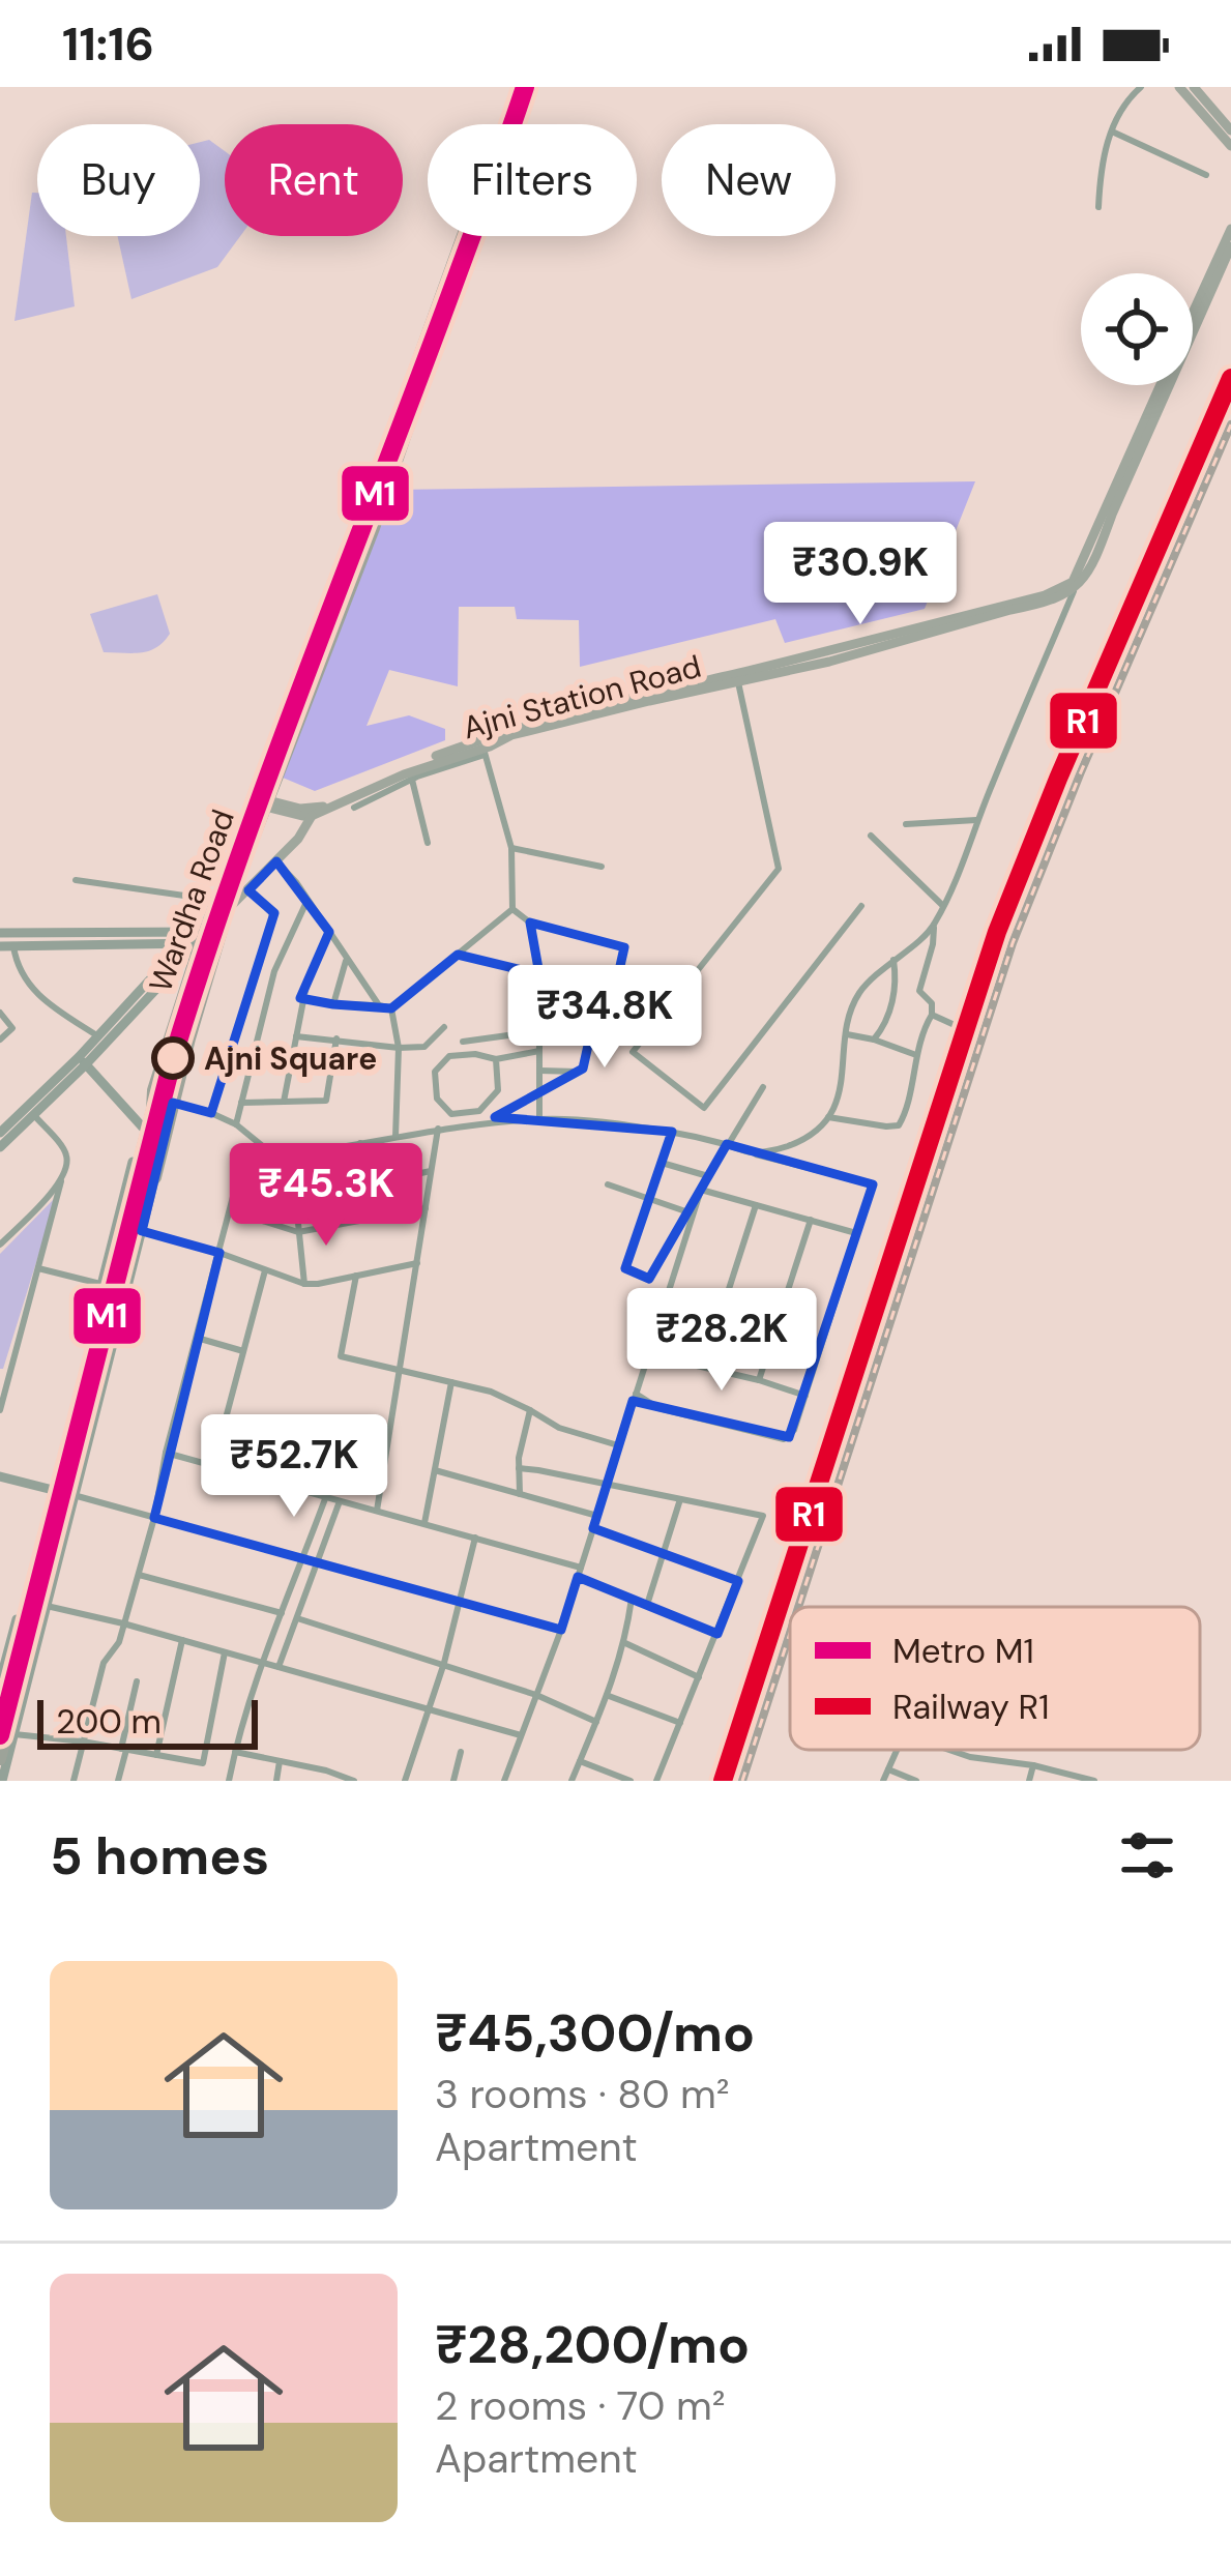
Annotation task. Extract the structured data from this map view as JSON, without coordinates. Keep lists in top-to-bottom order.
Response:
{
  "streets": {
    "highway": ["Wardha Road"],
    "main road": ["Ajni Station Road"]
  },
  "places": ["Ajni Square"],
  "lines": ["metro line M1", "rail line R1"],
  "legend": ["Metro M1", "Railway R1"],
  "scale_bar": "200 m",
  "page": {
    "status": "11:16",
    "chip": [
      "Buy",
      "Rent",
      "Filters",
      "New"
    ],
    "price": [
      "₹30.9K",
      "₹34.8K",
      "₹45.3K",
      "₹28.2K",
      "₹52.7K"
    ],
    "scale": "200 m",
    "heading": "5 homes",
    "list": [
      {
        "name": "₹45,300/mo",
        "note": "3 rooms · 80 m² · Apartment"
      },
      {
        "name": "₹28,200/mo",
        "note": "2 rooms · 70 m² · Apartment"
      }
    ]
  }
}
